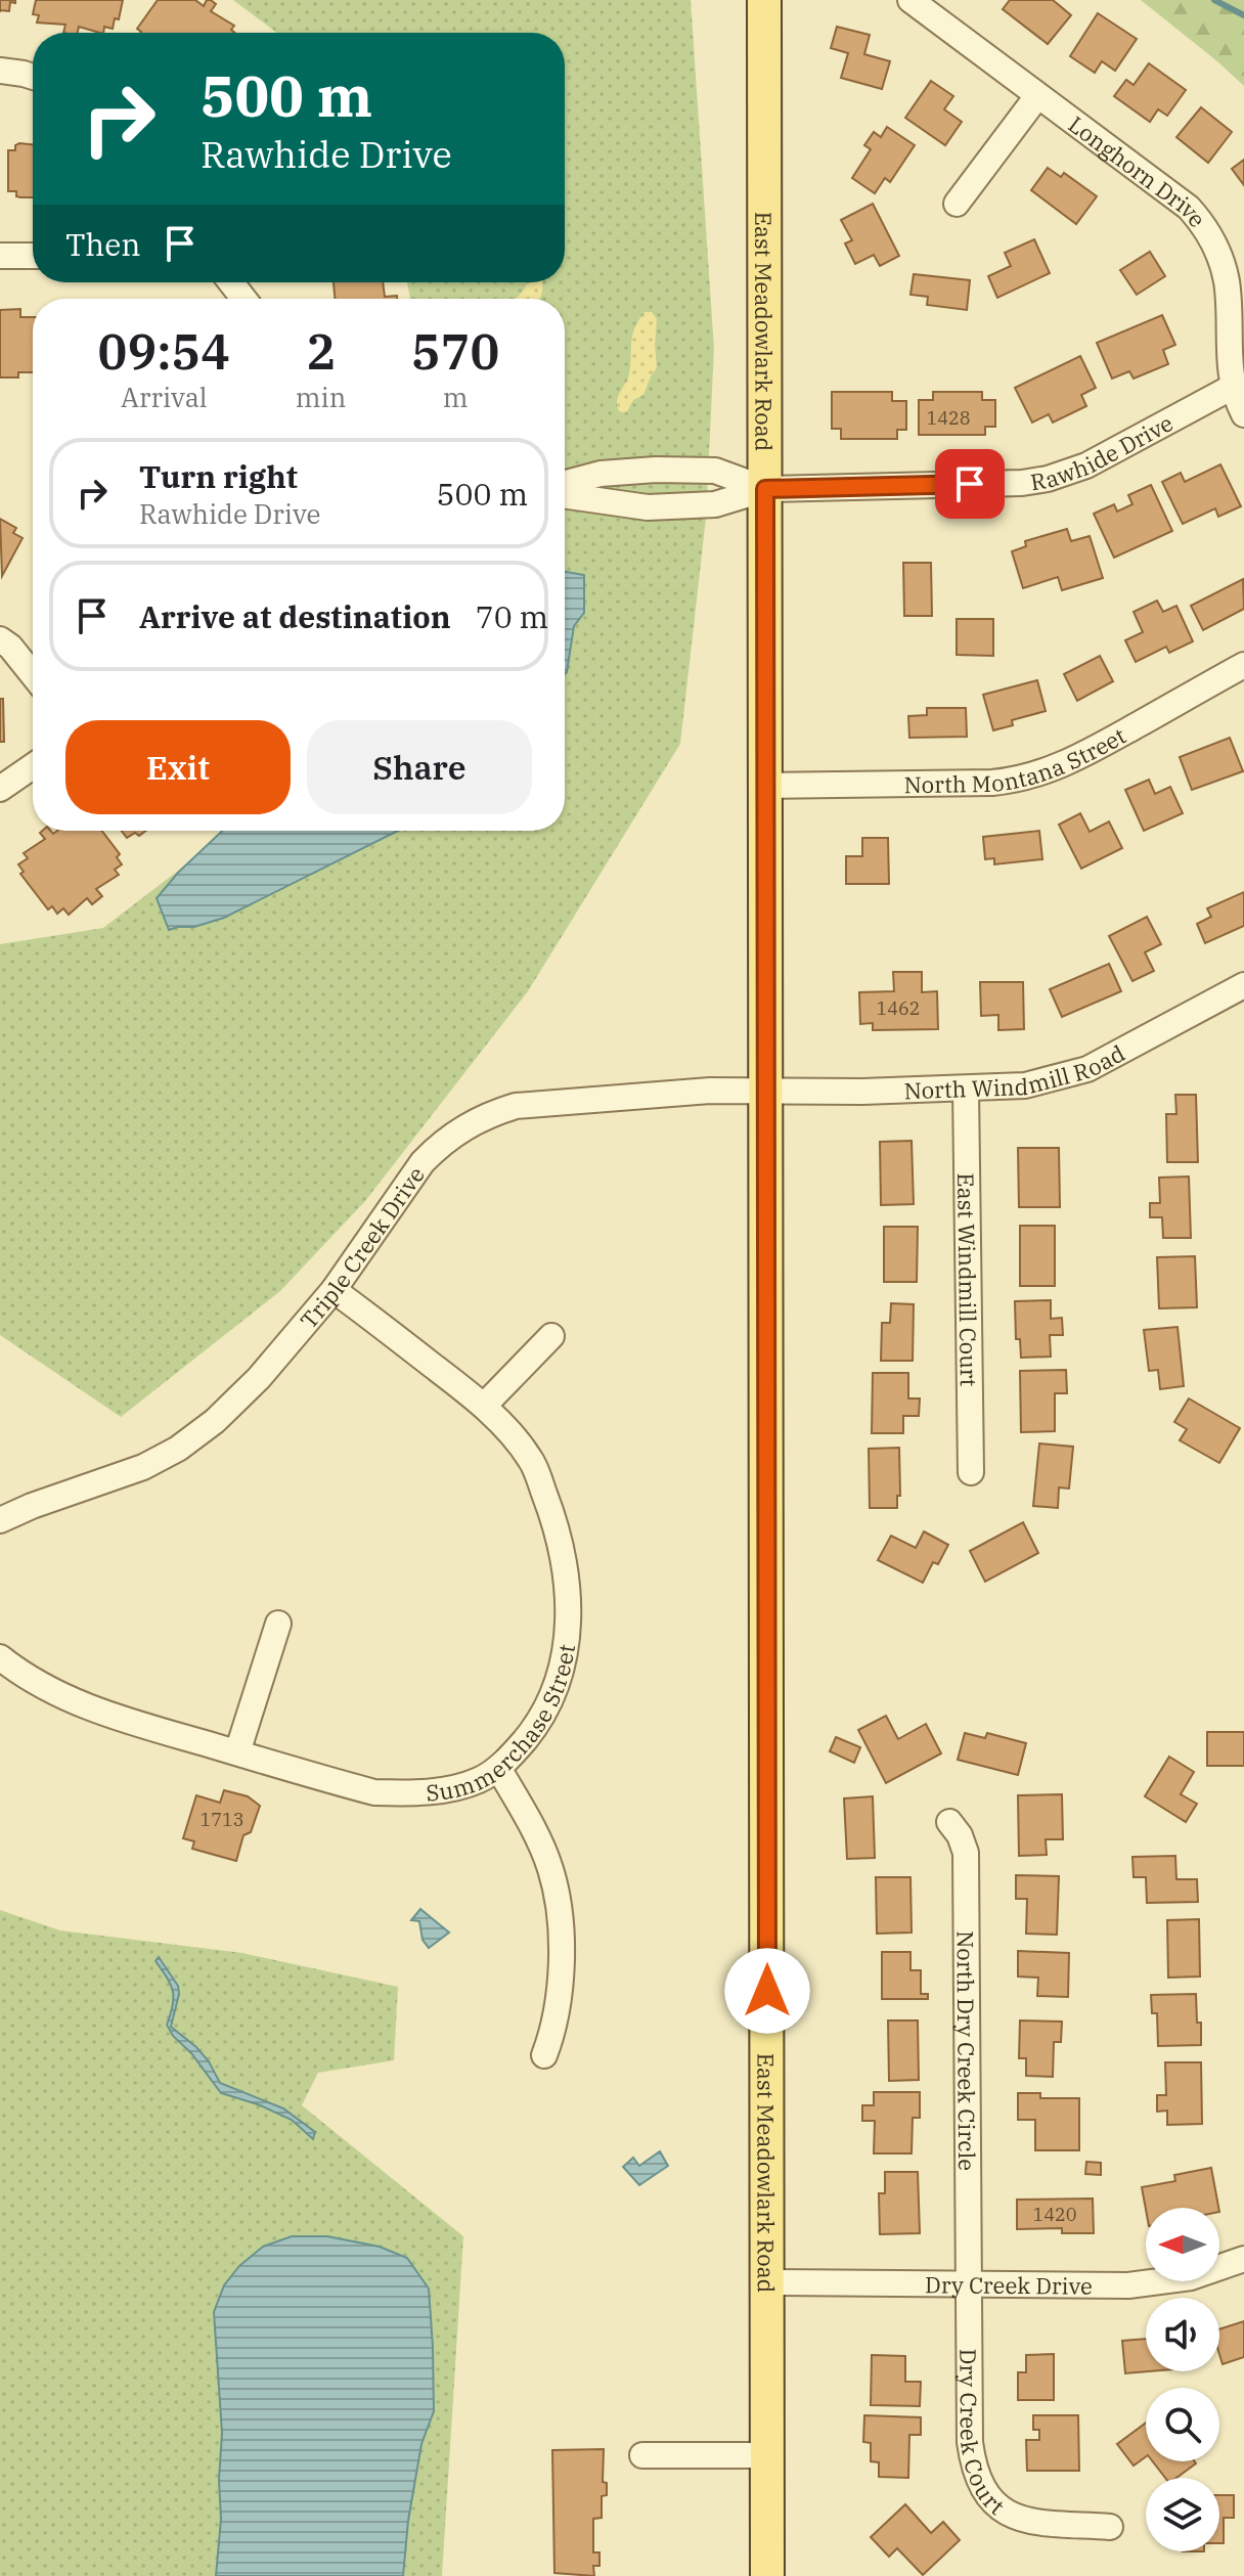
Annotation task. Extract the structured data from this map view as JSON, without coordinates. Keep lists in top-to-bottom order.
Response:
{
  "streets": {
    "main road": ["East Meadowlark Road"],
    "street": [
      "Longhorn Drive",
      "Rawhide Drive",
      "North Montana Street",
      "North Windmill Road",
      "Triple Creek Drive",
      "East Windmill Court",
      "Summerchase Street",
      "North Dry Creek Circle",
      "Dry Creek Drive",
      "Dry Creek Court"
    ]
  },
  "crossings": [
    ["Longhorn Drive", "Rawhide Drive"],
    ["East Meadowlark Road", "Rawhide Drive"],
    ["East Meadowlark Road", "North Montana Street"],
    ["East Meadowlark Road", "North Windmill Road"],
    ["East Meadowlark Road", "Triple Creek Drive"],
    ["East Meadowlark Road", "Dry Creek Drive"],
    ["North Windmill Road", "Triple Creek Drive"],
    ["North Windmill Road", "East Windmill Court"],
    ["Triple Creek Drive", "Summerchase Street"],
    ["North Dry Creek Circle", "Dry Creek Drive"],
    ["North Dry Creek Circle", "Dry Creek Court"],
    ["Dry Creek Drive", "Dry Creek Court"]
  ],
  "house_numbers": [
    "1428",
    "1462",
    "1713",
    "1420"
  ],
  "north": "left",
  "page": {
    "turn": ["500 m", "Rawhide Drive"],
    "then": "Then",
    "eta": [
      "09:54",
      "Arrival",
      "2",
      "min",
      "570",
      "m"
    ],
    "list": [
      {
        "name": "Turn right",
        "note": "Rawhide Drive",
        "value": "500 m"
      },
      {
        "name": "Arrive at destination",
        "value": "70 m"
      }
    ],
    "buttons": ["Exit", "Share"]
  }
}
